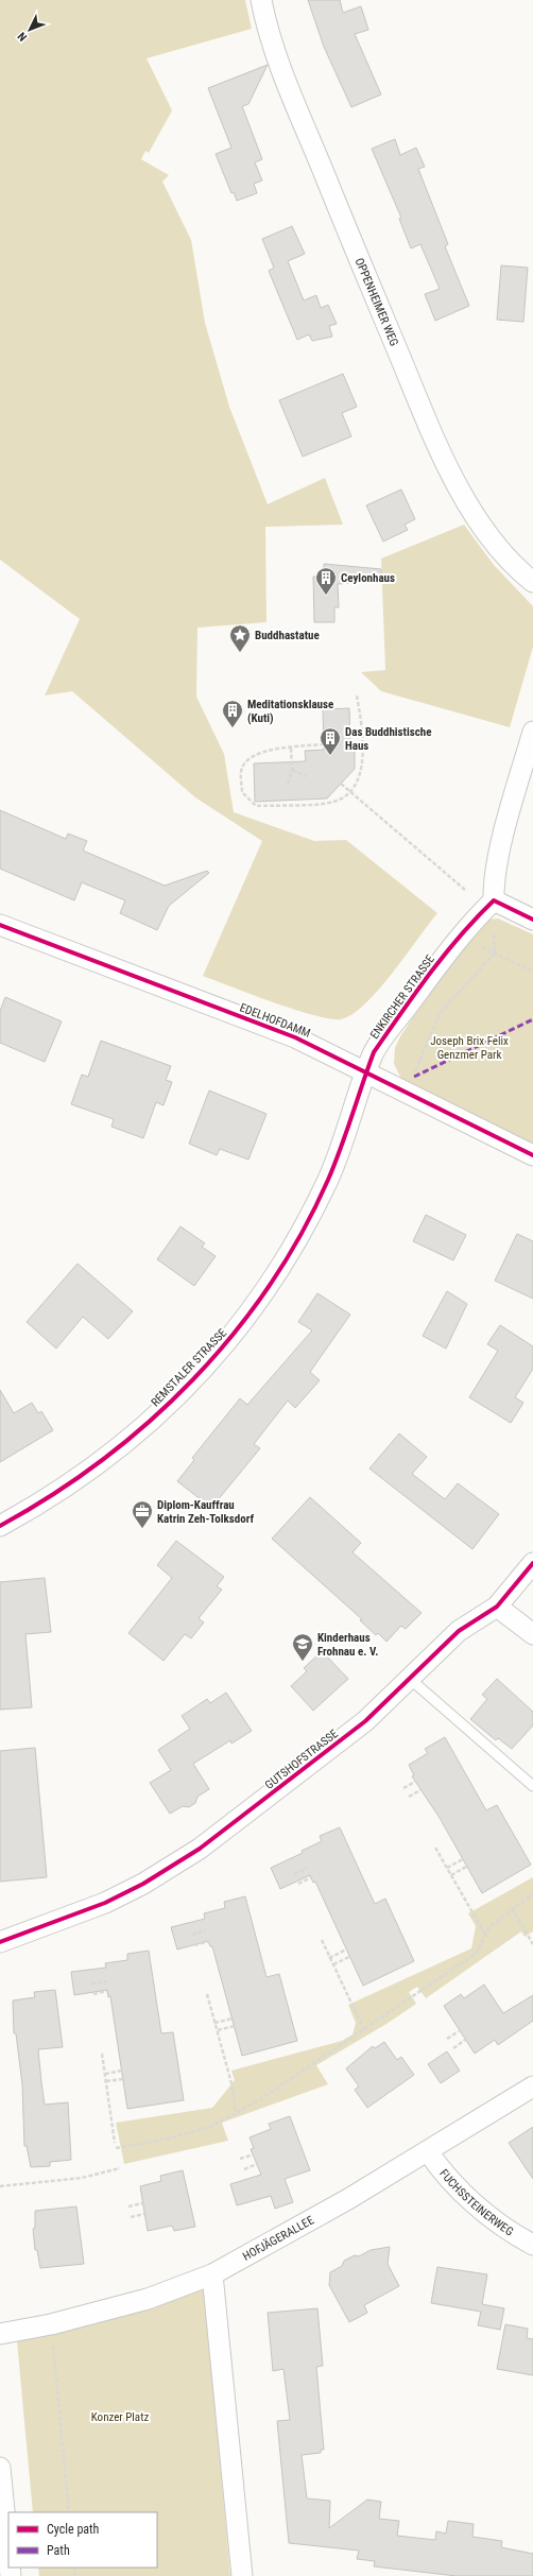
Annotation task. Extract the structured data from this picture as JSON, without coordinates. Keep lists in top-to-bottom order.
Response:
{
  "streets": {
    "street": [
      "OPPENHEIMER WEG",
      "ENKIRCHER STRASSE",
      "EDELHOFDAMM",
      "REMSTALER STRASSE",
      "GUTSHOFSTRASSE",
      "FUCHSSTEINERWEG",
      "HOFJÄGERALLEE"
    ]
  },
  "crossings": [
    ["ENKIRCHER STRASSE", "EDELHOFDAMM"],
    ["ENKIRCHER STRASSE", "REMSTALER STRASSE"],
    ["EDELHOFDAMM", "REMSTALER STRASSE"],
    ["FUCHSSTEINERWEG", "HOFJÄGERALLEE"]
  ],
  "parks": ["Joseph Brix Felix Genzmer Park", "Konzer Platz"],
  "places": {
    "building": ["Ceylonhaus", "Meditationsklause (Kuti)", "Das Buddhistische Haus"],
    "place": ["Buddhastatue"],
    "office": ["Diplom-Kauffrau Katrin Zeh-Tolksdorf"],
    "school or university": ["Kinderhaus Frohnau e. V."]
  },
  "legend": ["Cycle path", "Path"],
  "north": "bottom left"
}
